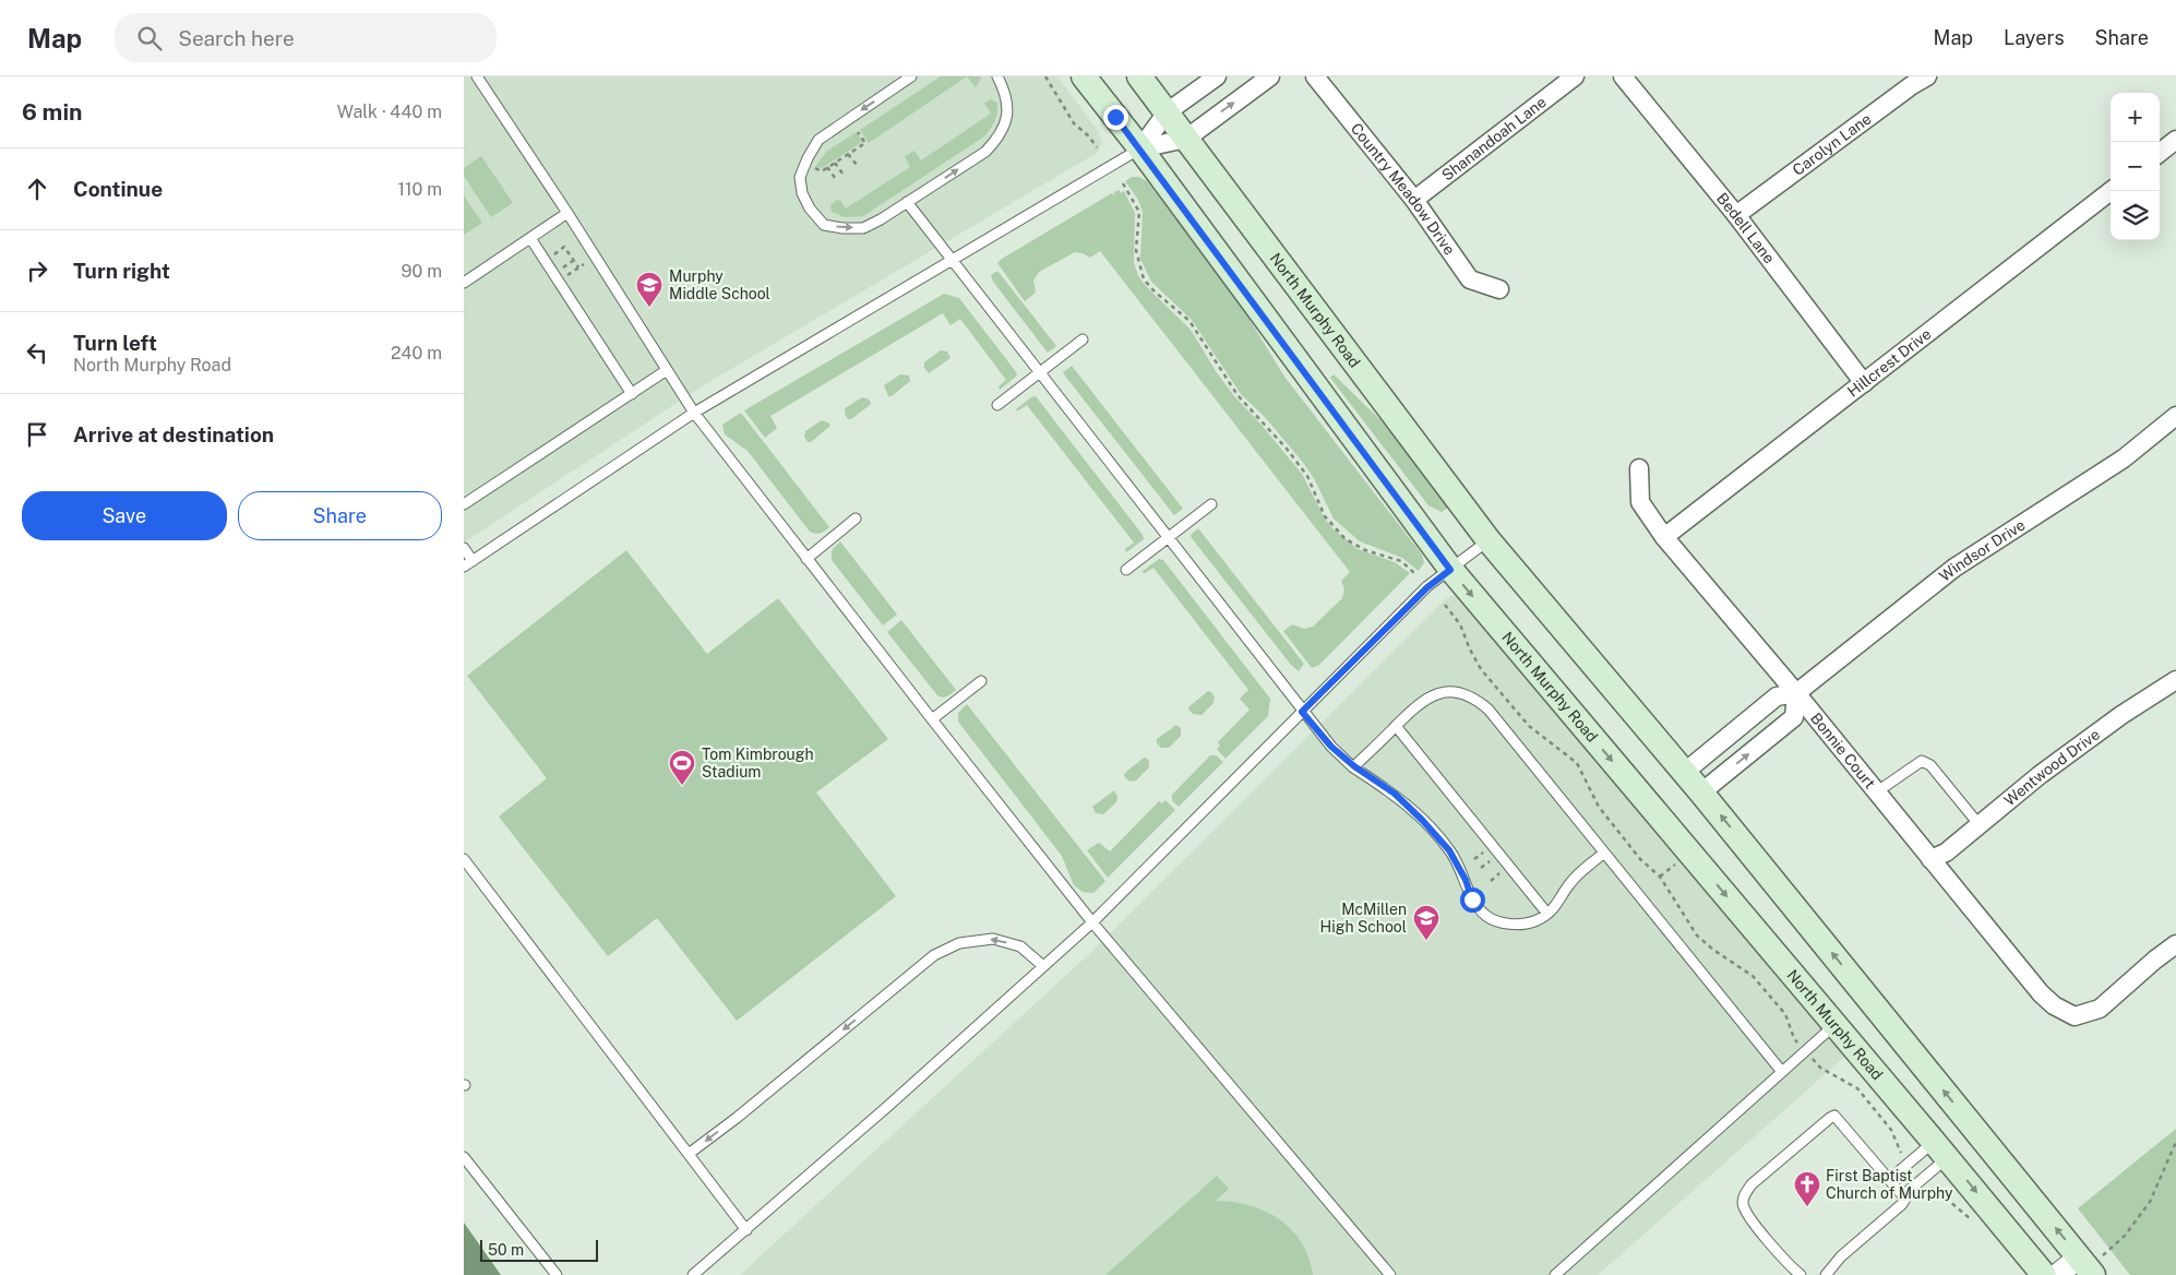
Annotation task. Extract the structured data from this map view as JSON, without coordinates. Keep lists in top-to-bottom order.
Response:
{
  "streets": {
    "main road": ["North Murphy Road"],
    "street": [
      "Shanandoah Lane",
      "Carolyn Lane",
      "Country Meadow Drive",
      "Bedell Lane",
      "Hillcrest Drive",
      "Windsor Drive",
      "Bonnie Court",
      "Wentwood Drive"
    ]
  },
  "crossings": [
    ["Shanandoah Lane", "Country Meadow Drive"],
    ["Carolyn Lane", "Bedell Lane"],
    ["Bedell Lane", "Hillcrest Drive"],
    ["North Murphy Road", "Windsor Drive"],
    ["Hillcrest Drive", "Bonnie Court"],
    ["Windsor Drive", "Bonnie Court"],
    ["Bonnie Court", "Wentwood Drive"]
  ],
  "places": {
    "school or university": ["Murphy Middle School", "McMillen High School"],
    "sports": ["Tom Kimbrough Stadium"],
    "church": ["First Baptist Church of Murphy"]
  },
  "scale_bar": "50 m",
  "page": {
    "header": "Map",
    "search": "Search here",
    "nav": ["Map", "Layers", "Share"],
    "heading": ["6 min", "Walk · 440 m"],
    "map_buttons": ["+", "−"],
    "list": [
      ["Continue", "110 m"],
      ["Turn right", "90 m"],
      ["Turn left", "North Murphy Road", "240 m"],
      "Arrive at destination"
    ],
    "buttons": ["Save", "Share"],
    "scale": "50 m"
  }
}
